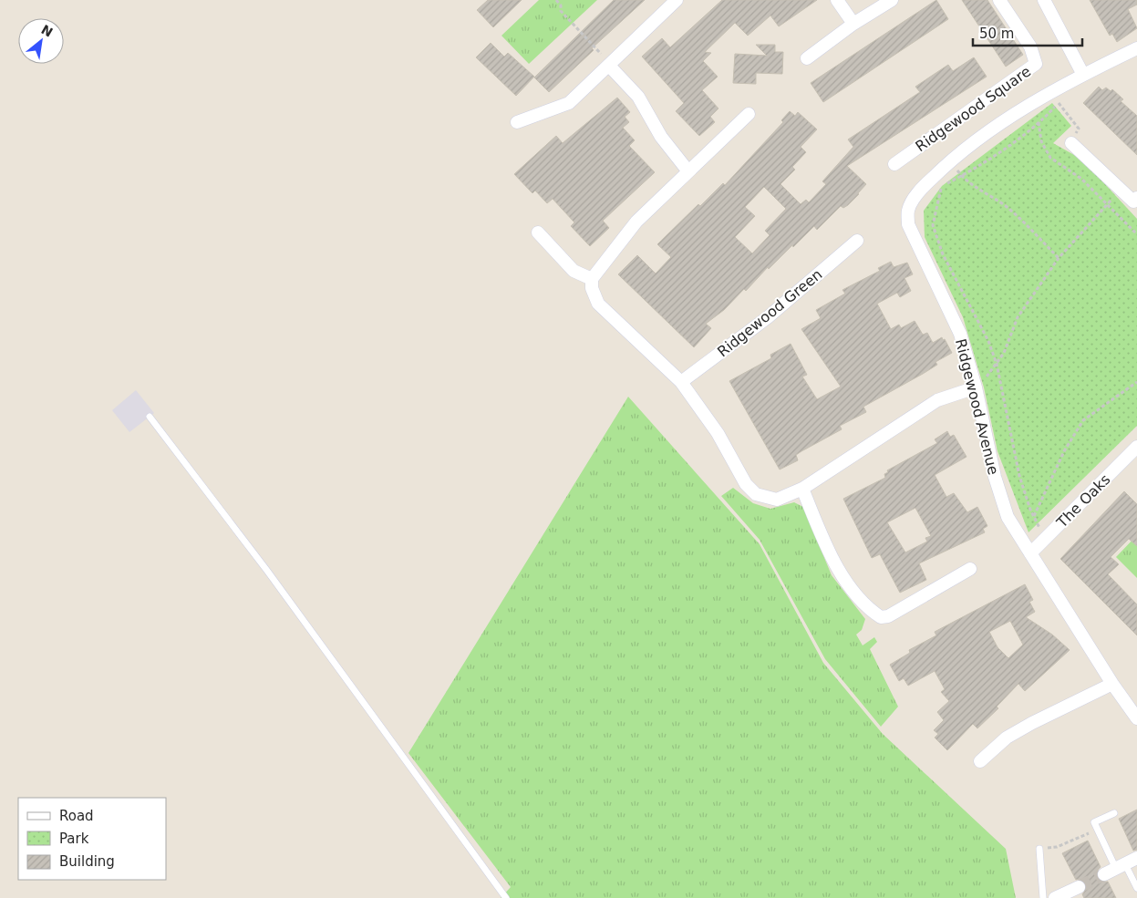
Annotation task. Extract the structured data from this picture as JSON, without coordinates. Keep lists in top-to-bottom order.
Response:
{
  "streets": {
    "street": [
      "Ridgewood Square",
      "Ridgewood Green",
      "Ridgewood Avenue",
      "The Oaks"
    ]
  },
  "crossings": [
    ["Ridgewood Avenue", "The Oaks"]
  ],
  "legend": ["Road", "Park", "Building"],
  "scale_bar": "50 m",
  "north": "top right"
}
